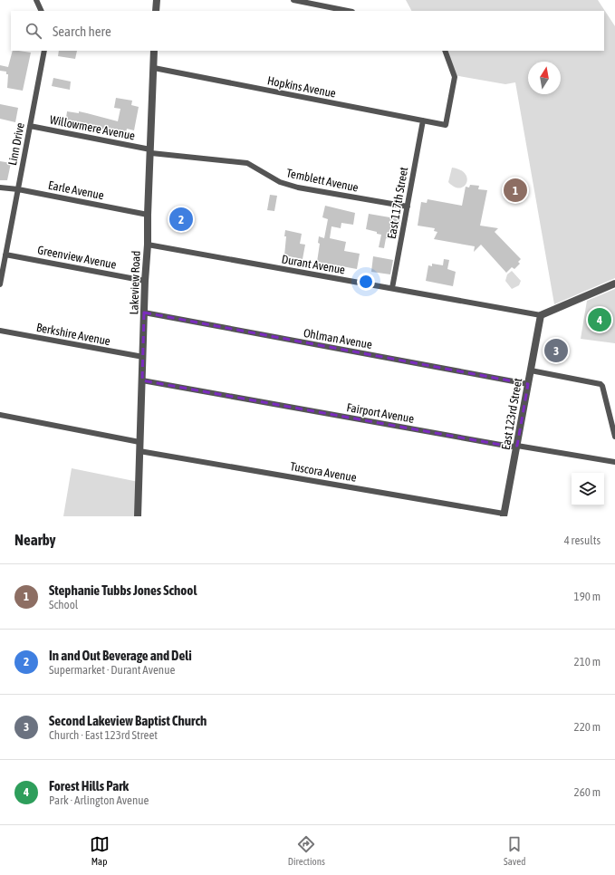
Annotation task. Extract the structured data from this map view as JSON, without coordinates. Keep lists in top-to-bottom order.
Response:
{
  "streets": {
    "street": [
      "Hopkins Avenue",
      "Willowmere Avenue",
      "Linn Drive",
      "Temblett Avenue",
      "Earle Avenue",
      "East 117th Street",
      "Greenview Avenue",
      "Durant Avenue",
      "Lakeview Road",
      "Berkshire Avenue",
      "Ohlman Avenue",
      "Fairport Avenue",
      "East 123rd Street",
      "Tuscora Avenue"
    ]
  },
  "crossings": [
    ["Hopkins Avenue", "East 117th Street"],
    ["Hopkins Avenue", "Lakeview Road"],
    ["Willowmere Avenue", "Linn Drive"],
    ["Willowmere Avenue", "Temblett Avenue"],
    ["Willowmere Avenue", "Lakeview Road"],
    ["Linn Drive", "Earle Avenue"],
    ["Linn Drive", "Greenview Avenue"],
    ["Temblett Avenue", "East 117th Street"],
    ["Temblett Avenue", "Lakeview Road"],
    ["Earle Avenue", "Lakeview Road"],
    ["East 117th Street", "Durant Avenue"],
    ["Greenview Avenue", "Lakeview Road"],
    ["Durant Avenue", "Lakeview Road"],
    ["Durant Avenue", "East 123rd Street"],
    ["Lakeview Road", "Berkshire Avenue"],
    ["Lakeview Road", "Ohlman Avenue"],
    ["Lakeview Road", "Fairport Avenue"],
    ["Lakeview Road", "Tuscora Avenue"],
    ["Ohlman Avenue", "East 123rd Street"],
    ["Fairport Avenue", "East 123rd Street"],
    ["East 123rd Street", "Tuscora Avenue"]
  ],
  "north": "top",
  "page": {
    "search": "Search here",
    "pins": [
      "1",
      "2",
      "4",
      "3"
    ],
    "heading": ["Nearby", "4 results"],
    "list": [
      {
        "mark": "1",
        "name": "Stephanie Tubbs Jones School",
        "note": "School",
        "value": "190 m"
      },
      {
        "mark": "2",
        "name": "In and Out Beverage and Deli",
        "note": "Supermarket · Durant Avenue",
        "value": "210 m"
      },
      {
        "mark": "3",
        "name": "Second Lakeview Baptist Church",
        "note": "Church · East 123rd Street",
        "value": "220 m"
      },
      {
        "mark": "4",
        "name": "Forest Hills Park",
        "note": "Park · Arlington Avenue",
        "value": "260 m"
      }
    ],
    "nav": ["Map", "Directions", "Saved"]
  }
}
